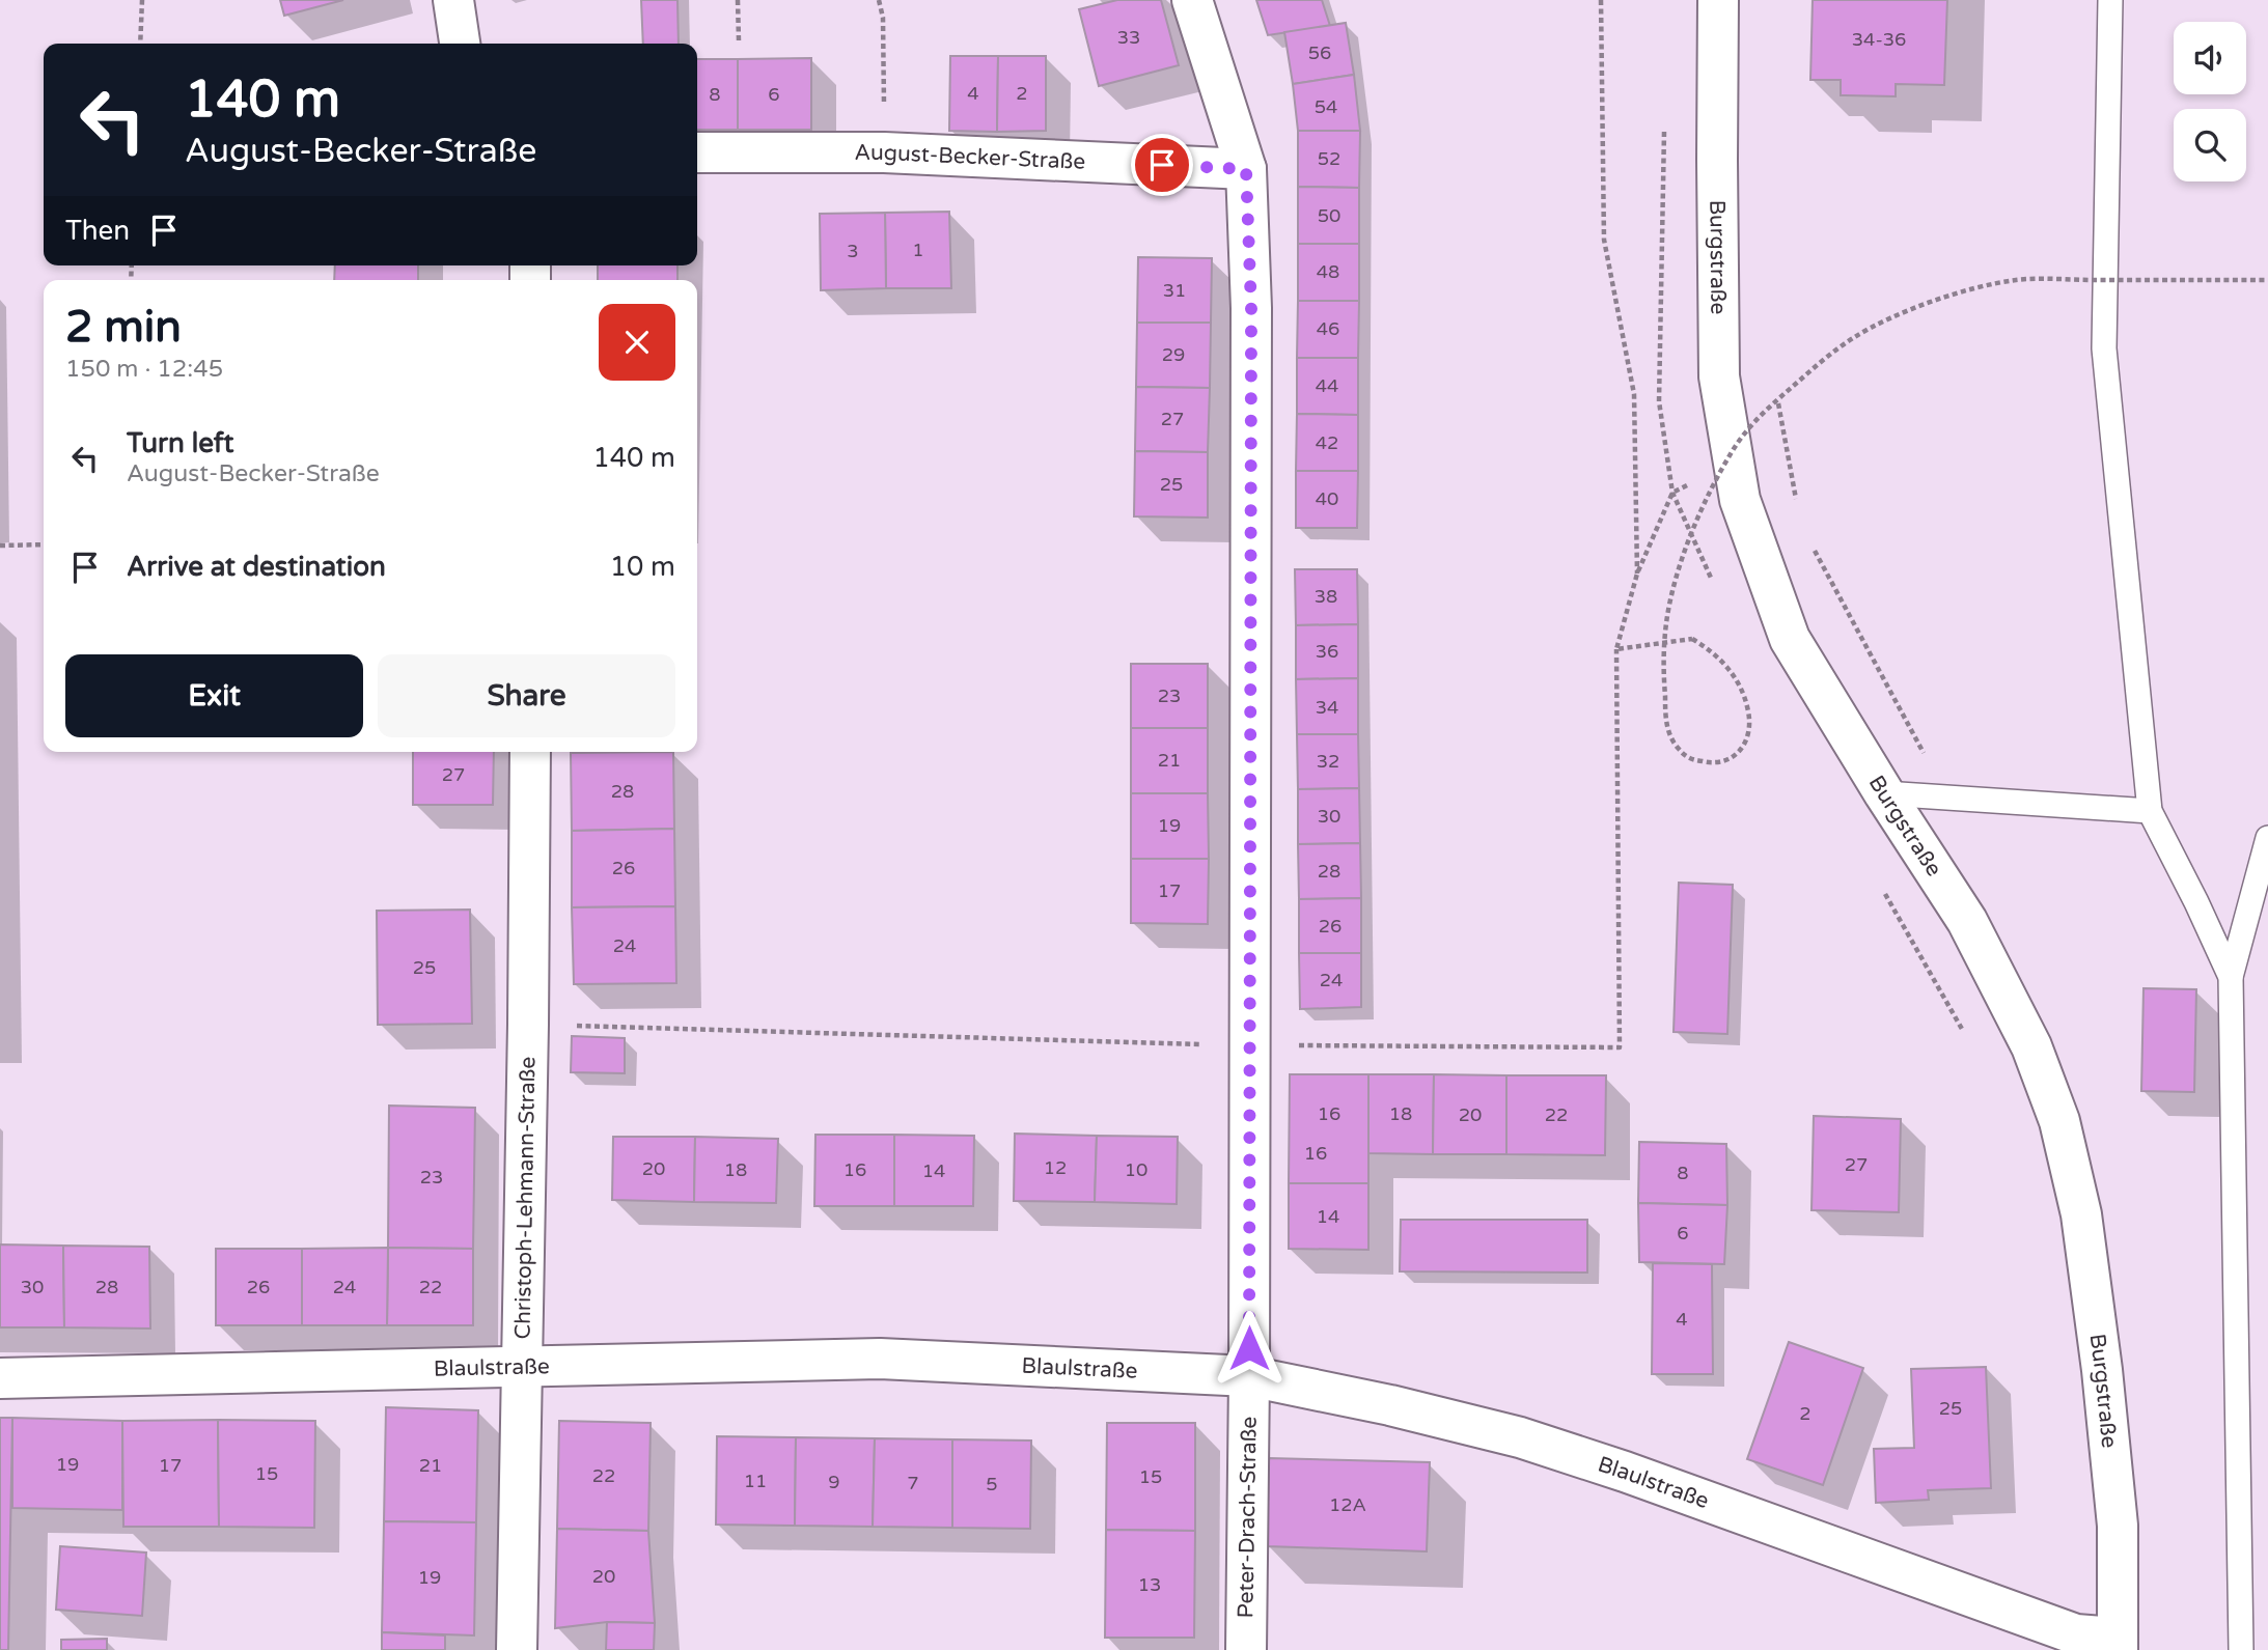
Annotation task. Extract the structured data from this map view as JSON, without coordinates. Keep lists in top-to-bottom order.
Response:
{
  "streets": {
    "street": [
      "August-Becker-Straße",
      "Burgstraße",
      "Christoph-Lehmann-Straße",
      "Blaulstraße",
      "Peter-Drach-Straße"
    ]
  },
  "crossings": [
    ["August-Becker-Straße", "Peter-Drach-Straße"],
    ["Burgstraße", "Blaulstraße"],
    ["Christoph-Lehmann-Straße", "Blaulstraße"],
    ["Blaulstraße", "Peter-Drach-Straße"]
  ],
  "house_numbers": [
    "33",
    "34-36",
    "56",
    "4",
    "2",
    "8",
    "6",
    "54",
    "52",
    "50",
    "1",
    "3",
    "48",
    "31",
    "46",
    "29",
    "44",
    "27",
    "42",
    "25",
    "40",
    "38",
    "36",
    "23",
    "34",
    "21",
    "32",
    "27",
    "28",
    "30",
    "19",
    "26",
    "28",
    "17",
    "26",
    "24",
    "25",
    "24",
    "16",
    "18",
    "20",
    "22",
    "16",
    "27",
    "12",
    "20",
    "18",
    "16",
    "10",
    "14",
    "8",
    "23",
    "14",
    "6",
    "30",
    "28",
    "26",
    "24",
    "22",
    "4",
    "25",
    "2",
    "19",
    "17",
    "21",
    "15",
    "22",
    "15",
    "11",
    "9",
    "7",
    "5",
    "12A",
    "20",
    "19",
    "13"
  ],
  "page": {
    "turn": ["140 m", "August-Becker-Straße"],
    "then": "Then",
    "heading": ["2 min", "150 m · 12:45"],
    "list": [
      {
        "name": "Turn left",
        "note": "August-Becker-Straße",
        "value": "140 m"
      },
      {
        "name": "Arrive at destination",
        "value": "10 m"
      }
    ],
    "buttons": ["Exit", "Share"]
  }
}
